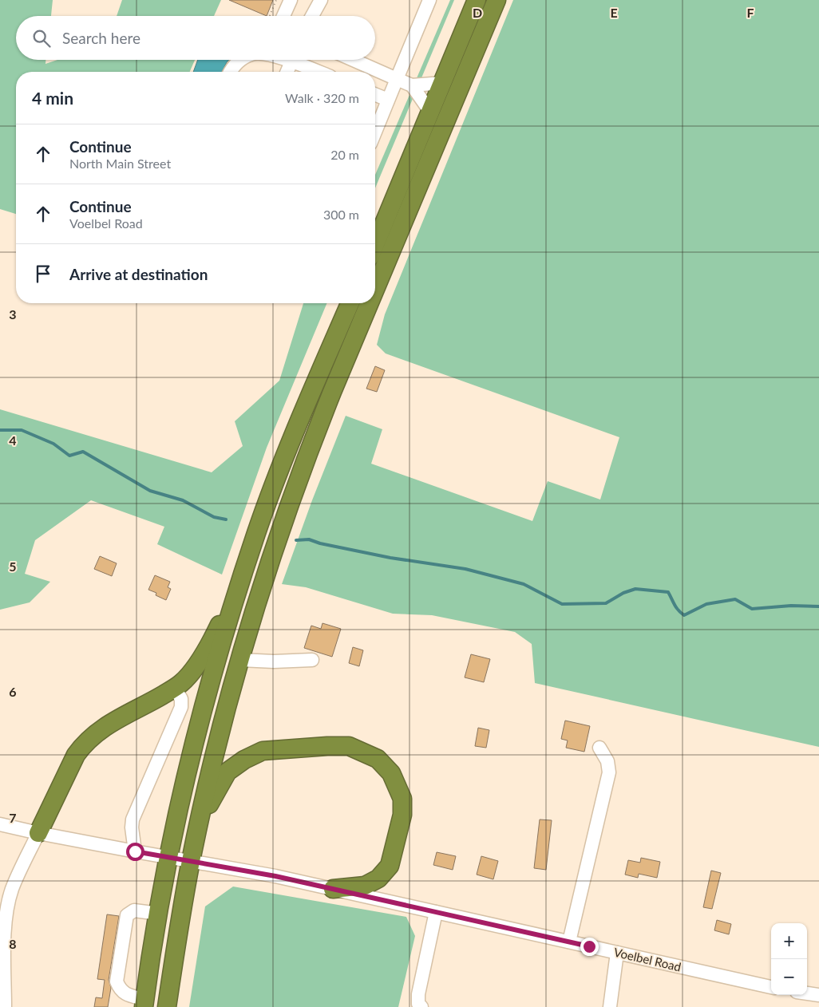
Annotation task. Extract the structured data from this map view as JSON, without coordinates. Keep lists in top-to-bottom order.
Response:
{
  "streets": {
    "street": ["Voelbel Road"]
  },
  "page": {
    "search": "Search here",
    "heading": ["4 min", "Walk · 320 m"],
    "list": [
      ["Continue", "North Main Street", "20 m"],
      ["Continue", "Voelbel Road", "300 m"],
      "Arrive at destination"
    ],
    "map_buttons": ["+", "−"]
  },
  "grid": {
    "columns": ["D", "E", "F"],
    "rows": [
      "3",
      "4",
      "5",
      "6",
      "7",
      "8"
    ]
  }
}
